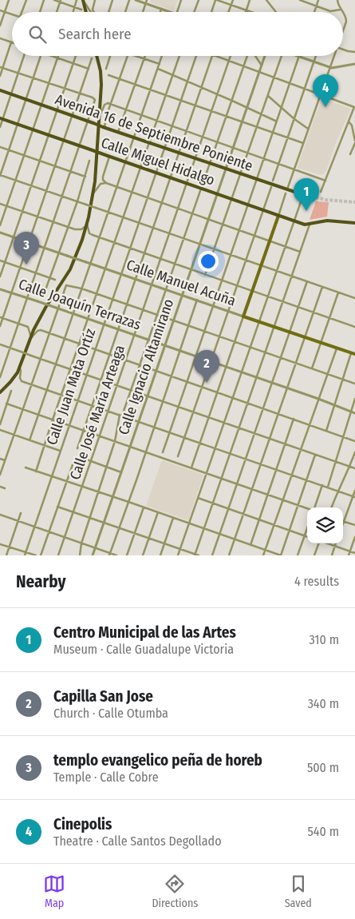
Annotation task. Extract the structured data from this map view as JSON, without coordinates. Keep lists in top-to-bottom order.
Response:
{
  "streets": {
    "main road": ["Avenida 16 de Septiembre Poniente", "Calle Miguel Hidalgo", "Calle Manuel Acuña"],
    "street": [
      "Calle Joaquín Terrazas",
      "Calle Ignacio Altamirano",
      "Calle Juan Mata Ortíz",
      "Calle José María Arteaga"
    ]
  },
  "crossings": [
    ["Avenida 16 de Septiembre Poniente", "Calle Ignacio Altamirano"],
    ["Avenida 16 de Septiembre Poniente", "Calle Juan Mata Ortíz"],
    ["Avenida 16 de Septiembre Poniente", "Calle José María Arteaga"],
    ["Calle Miguel Hidalgo", "Calle Ignacio Altamirano"],
    ["Calle Miguel Hidalgo", "Calle Juan Mata Ortíz"],
    ["Calle Miguel Hidalgo", "Calle José María Arteaga"],
    ["Calle Manuel Acuña", "Calle Ignacio Altamirano"],
    ["Calle Manuel Acuña", "Calle Juan Mata Ortíz"],
    ["Calle Manuel Acuña", "Calle José María Arteaga"],
    ["Calle Joaquín Terrazas", "Calle Ignacio Altamirano"],
    ["Calle Joaquín Terrazas", "Calle Juan Mata Ortíz"],
    ["Calle Joaquín Terrazas", "Calle José María Arteaga"]
  ],
  "page": {
    "search": "Search here",
    "pins": [
      "4",
      "1",
      "3",
      "2"
    ],
    "heading": ["Nearby", "4 results"],
    "list": [
      {
        "mark": "1",
        "name": "Centro Municipal de las Artes",
        "note": "Museum · Calle Guadalupe Victoria",
        "value": "310 m"
      },
      {
        "mark": "2",
        "name": "Capilla San Jose",
        "note": "Church · Calle Otumba",
        "value": "340 m"
      },
      {
        "mark": "3",
        "name": "templo evangelico peña de horeb",
        "note": "Temple · Calle Cobre",
        "value": "500 m"
      },
      {
        "mark": "4",
        "name": "Cinepolis",
        "note": "Theatre · Calle Santos Degollado",
        "value": "540 m"
      }
    ],
    "nav": ["Map", "Directions", "Saved"]
  }
}
